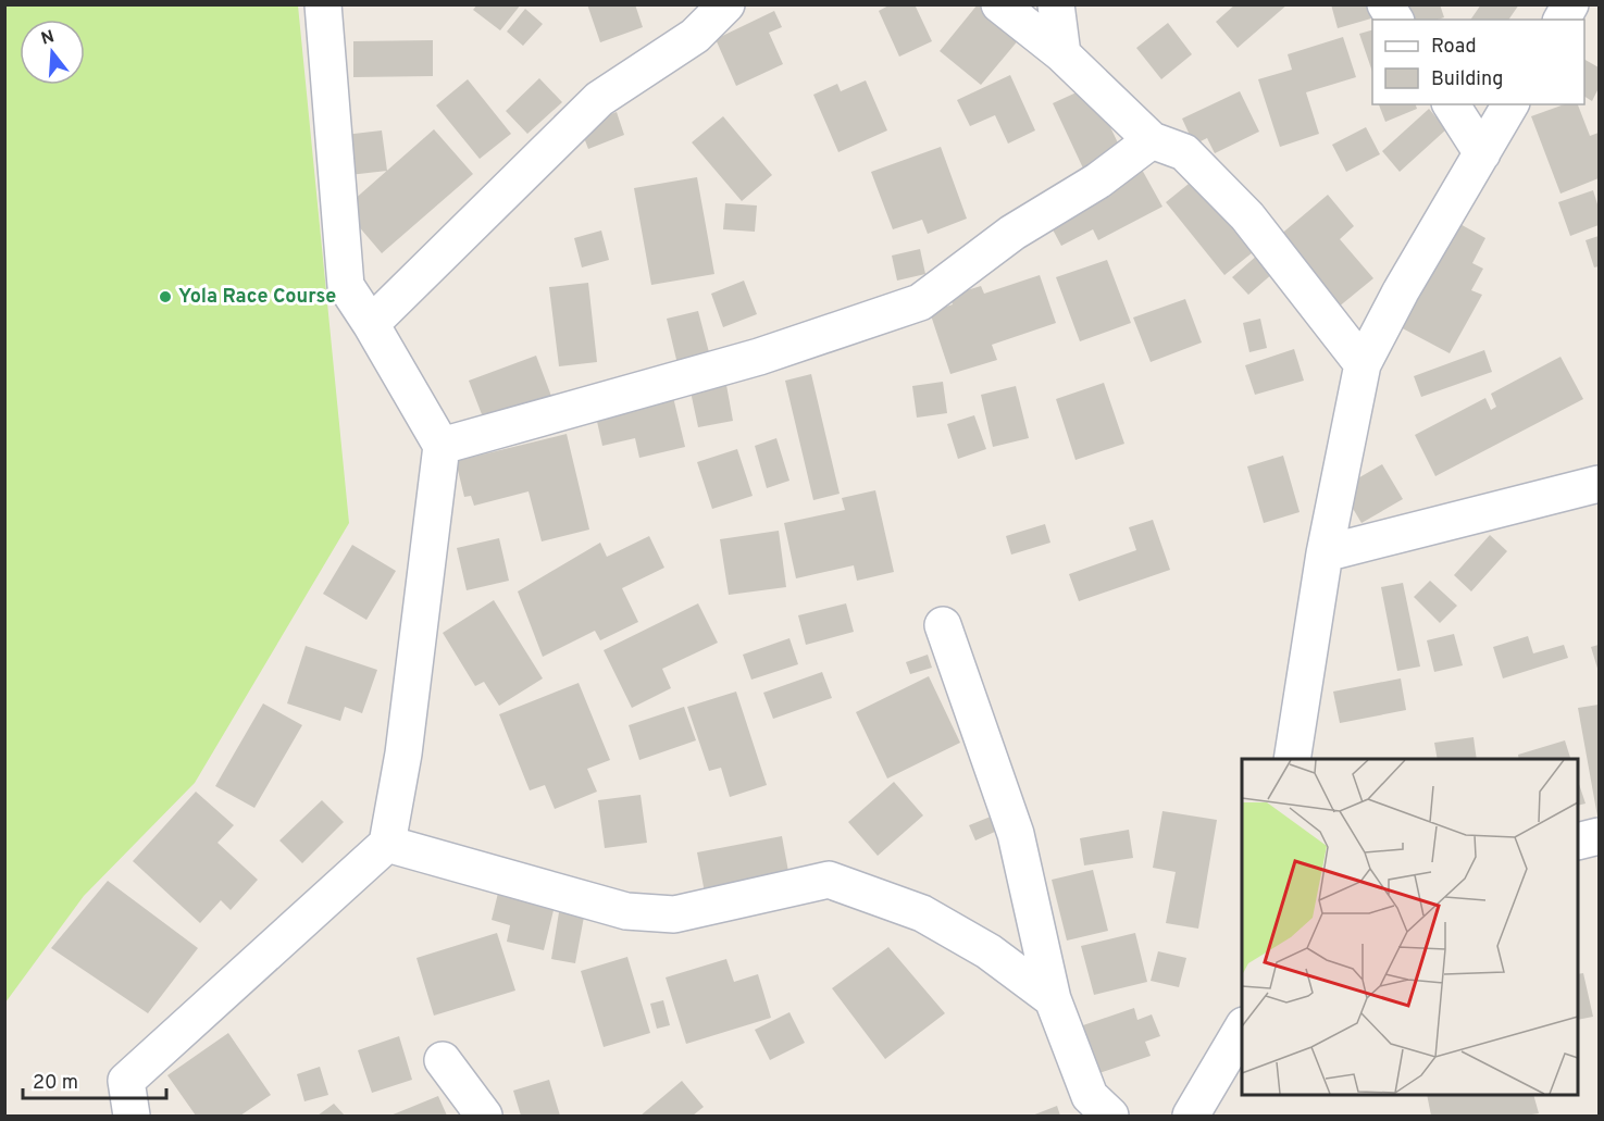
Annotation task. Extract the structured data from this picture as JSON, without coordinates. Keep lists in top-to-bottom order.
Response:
{
  "places": ["Yola Race Course"],
  "legend": ["Road", "Building"],
  "scale_bar": "20 m",
  "north": "top"
}
